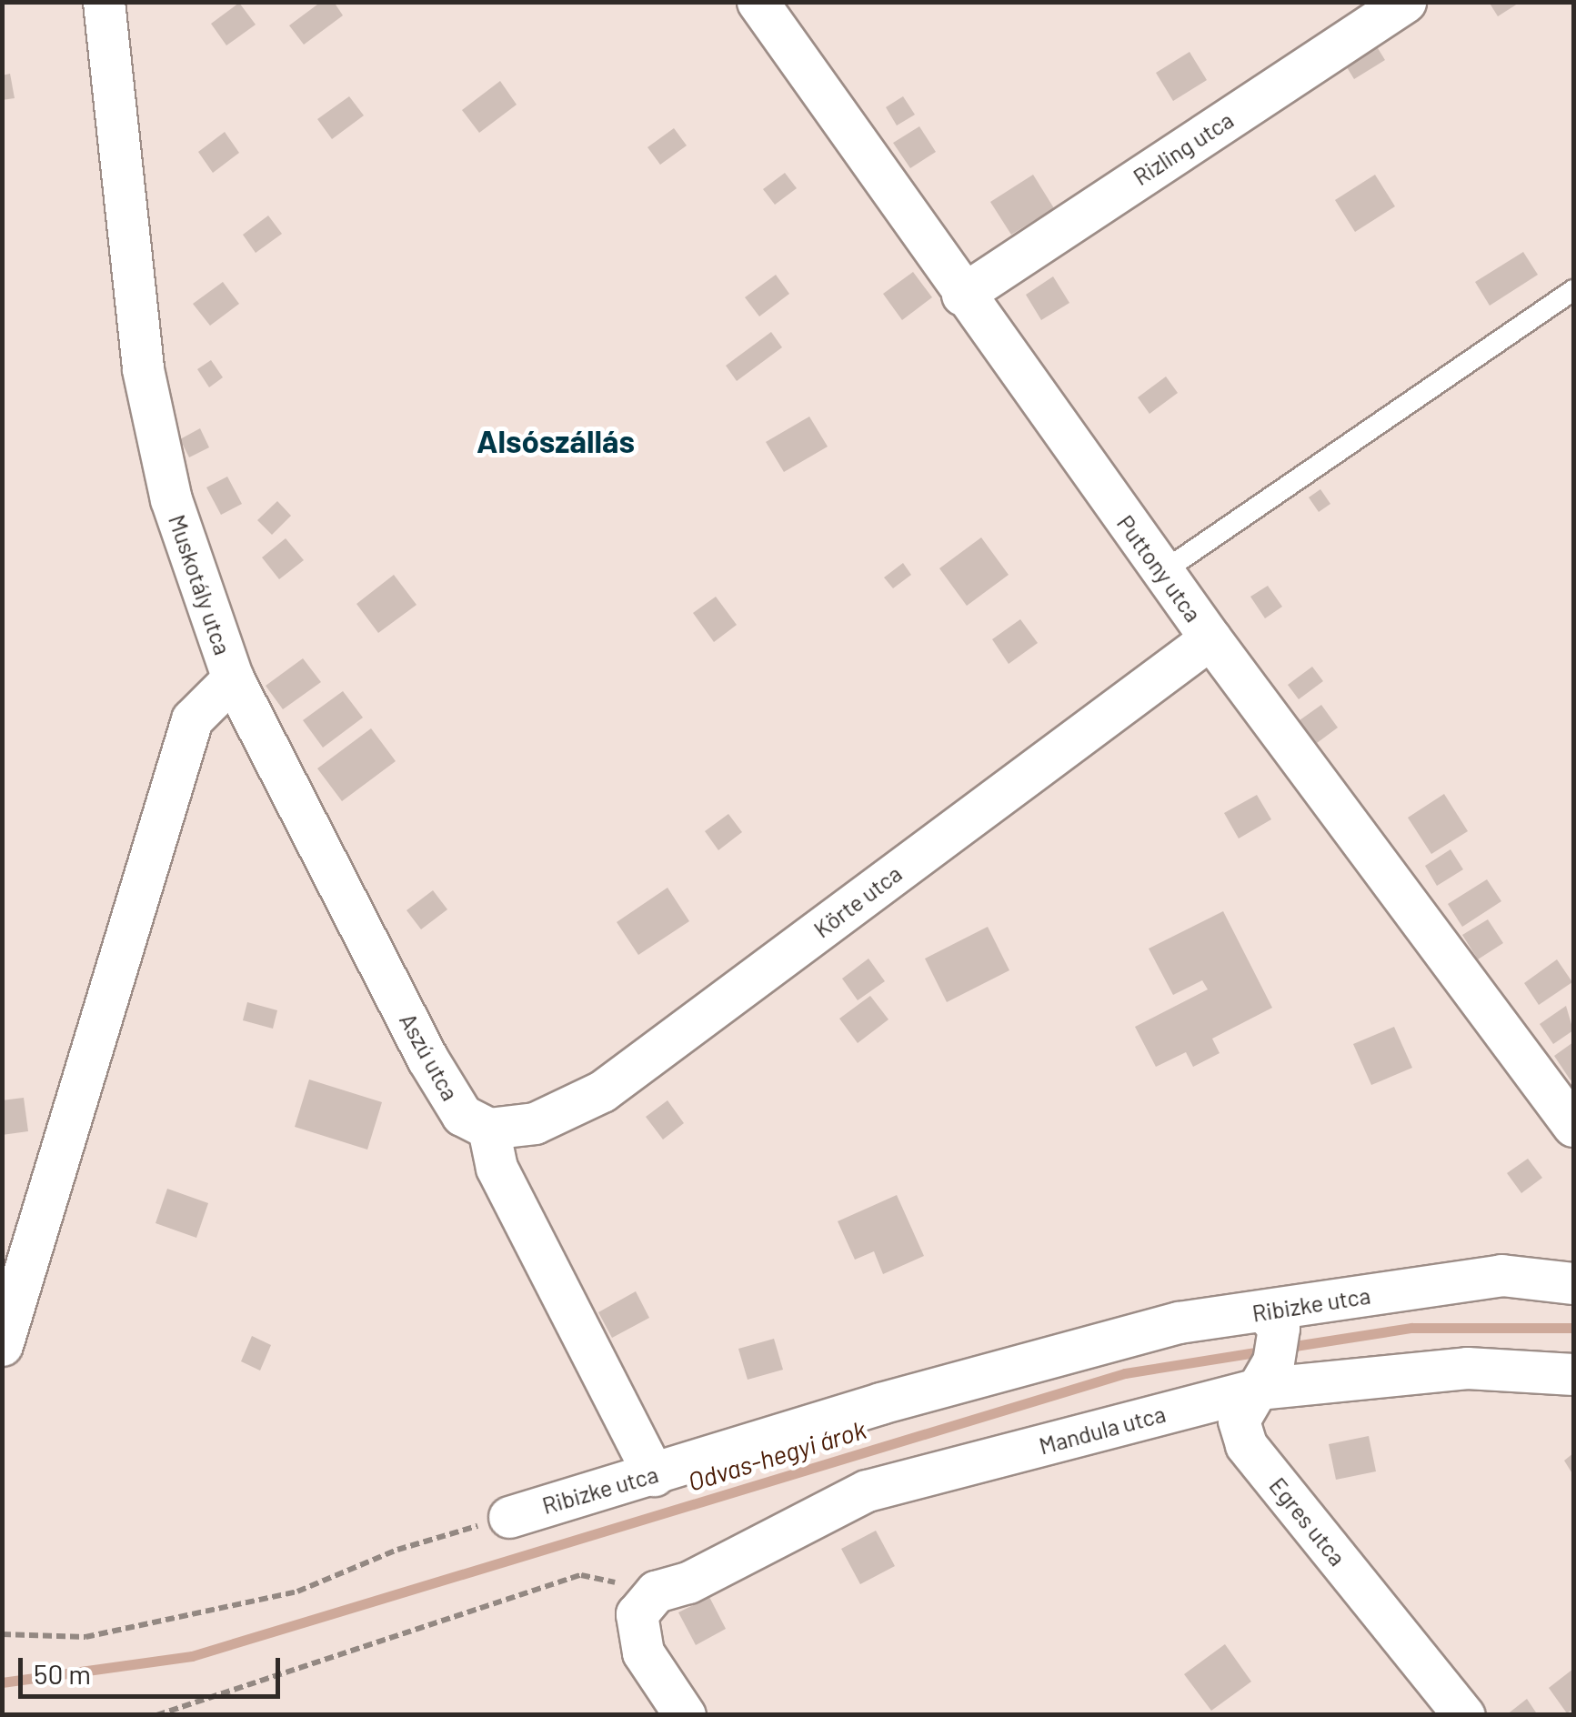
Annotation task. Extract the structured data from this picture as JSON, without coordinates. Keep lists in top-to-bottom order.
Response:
{
  "streets": {
    "street": [
      "Rizling utca",
      "Puttony utca",
      "Muskotály utca",
      "Körte utca",
      "Aszú utca",
      "Ribizke utca",
      "Mandula utca",
      "Egres utca"
    ]
  },
  "crossings": [
    ["Rizling utca", "Puttony utca"],
    ["Puttony utca", "Körte utca"],
    ["Muskotály utca", "Aszú utca"],
    ["Körte utca", "Aszú utca"],
    ["Ribizke utca", "Mandula utca"],
    ["Ribizke utca", "Egres utca"],
    ["Mandula utca", "Egres utca"]
  ],
  "districts": ["Alsószállás"],
  "water": ["Odvas-hegyi árok"],
  "scale_bar": "50 m"
}
